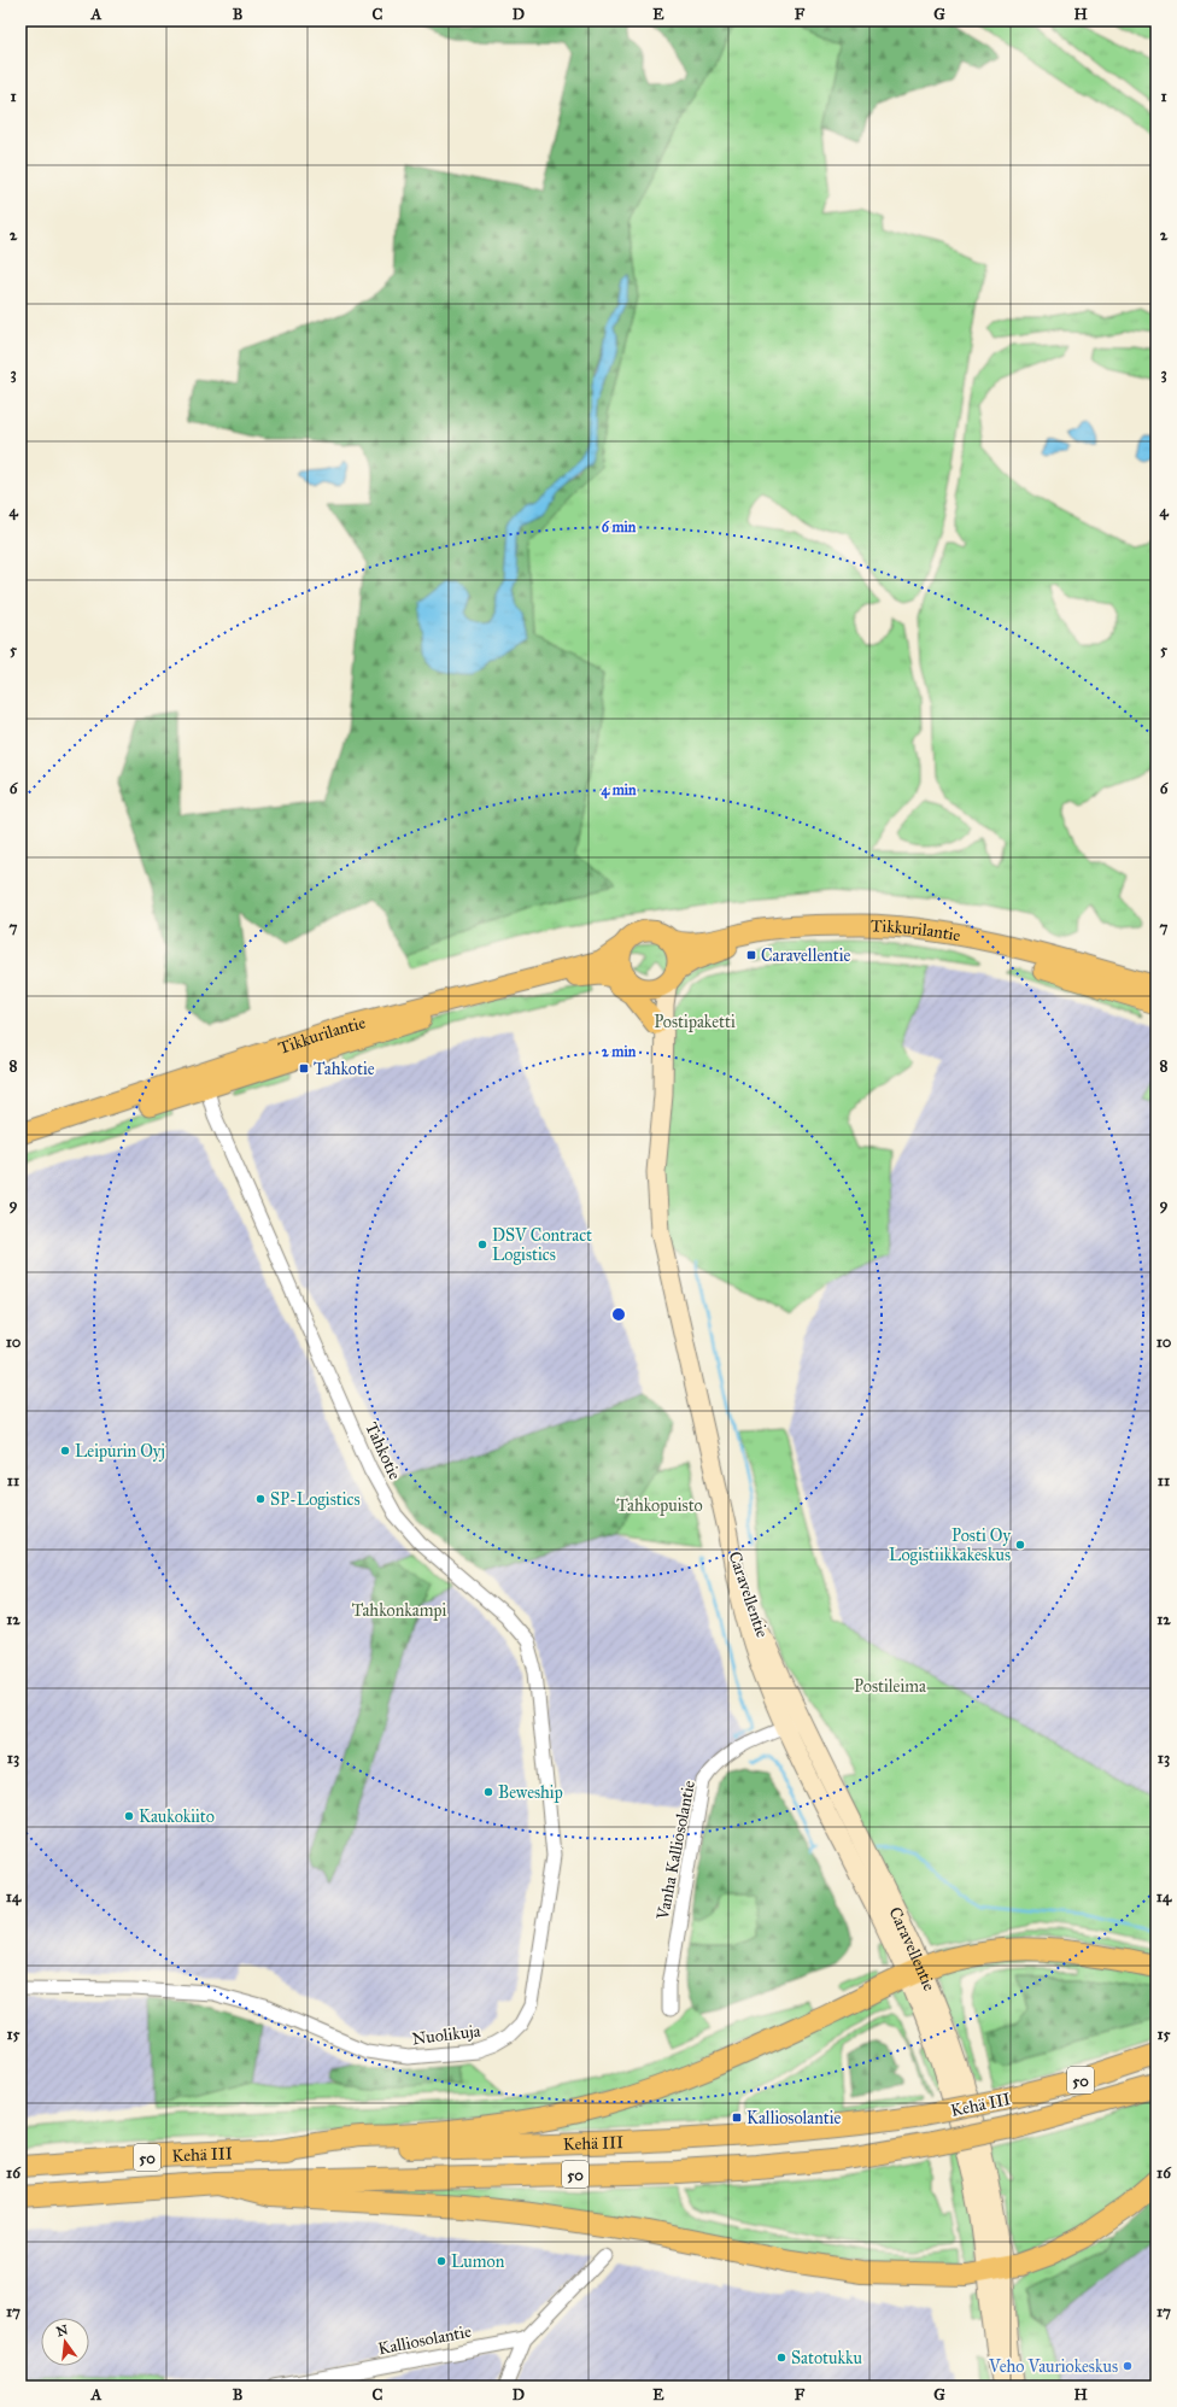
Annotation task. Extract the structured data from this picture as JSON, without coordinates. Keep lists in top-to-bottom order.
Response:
{
  "streets": {
    "highway": ["50", "Kehä III"],
    "main road": ["Tikkurilantie", "Caravellentie"],
    "street": [
      "Tahkotie",
      "Vanha Kalliosolantie",
      "Nuolikuja",
      "Kalliosolantie"
    ]
  },
  "crossings": [
    ["Tikkurilantie", "Tahkotie"],
    ["Tikkurilantie", "Caravellentie"],
    ["Tahkotie", "Nuolikuja"],
    ["Caravellentie", "Vanha Kalliosolantie"]
  ],
  "parks": [
    "Postipaketti",
    "Tahkopuisto",
    "Tahkonkampi",
    "Postileima"
  ],
  "places": {
    "transit": ["Caravellentie", "Tahkotie", "Kalliosolantie"],
    "other": [
      "DSV Contract Logistics",
      "Leipurin Oyj",
      "SP-Logistics",
      "Posti Oy Logistiikkakeskus",
      "Beweship",
      "Kaukokiito",
      "Lumon",
      "Satotukku",
      "Veho Vauriokeskus"
    ]
  },
  "north": "top",
  "grid": {
    "columns": [
      "A",
      "B",
      "C",
      "D",
      "E",
      "F",
      "G",
      "H"
    ],
    "rows": [
      "1",
      "2",
      "3",
      "4",
      "5",
      "6",
      "7",
      "8",
      "9",
      "10",
      "11",
      "12",
      "13",
      "14",
      "15",
      "16",
      "17"
    ]
  },
  "rings": ["6 min", "4 min", "2 min"]
}
